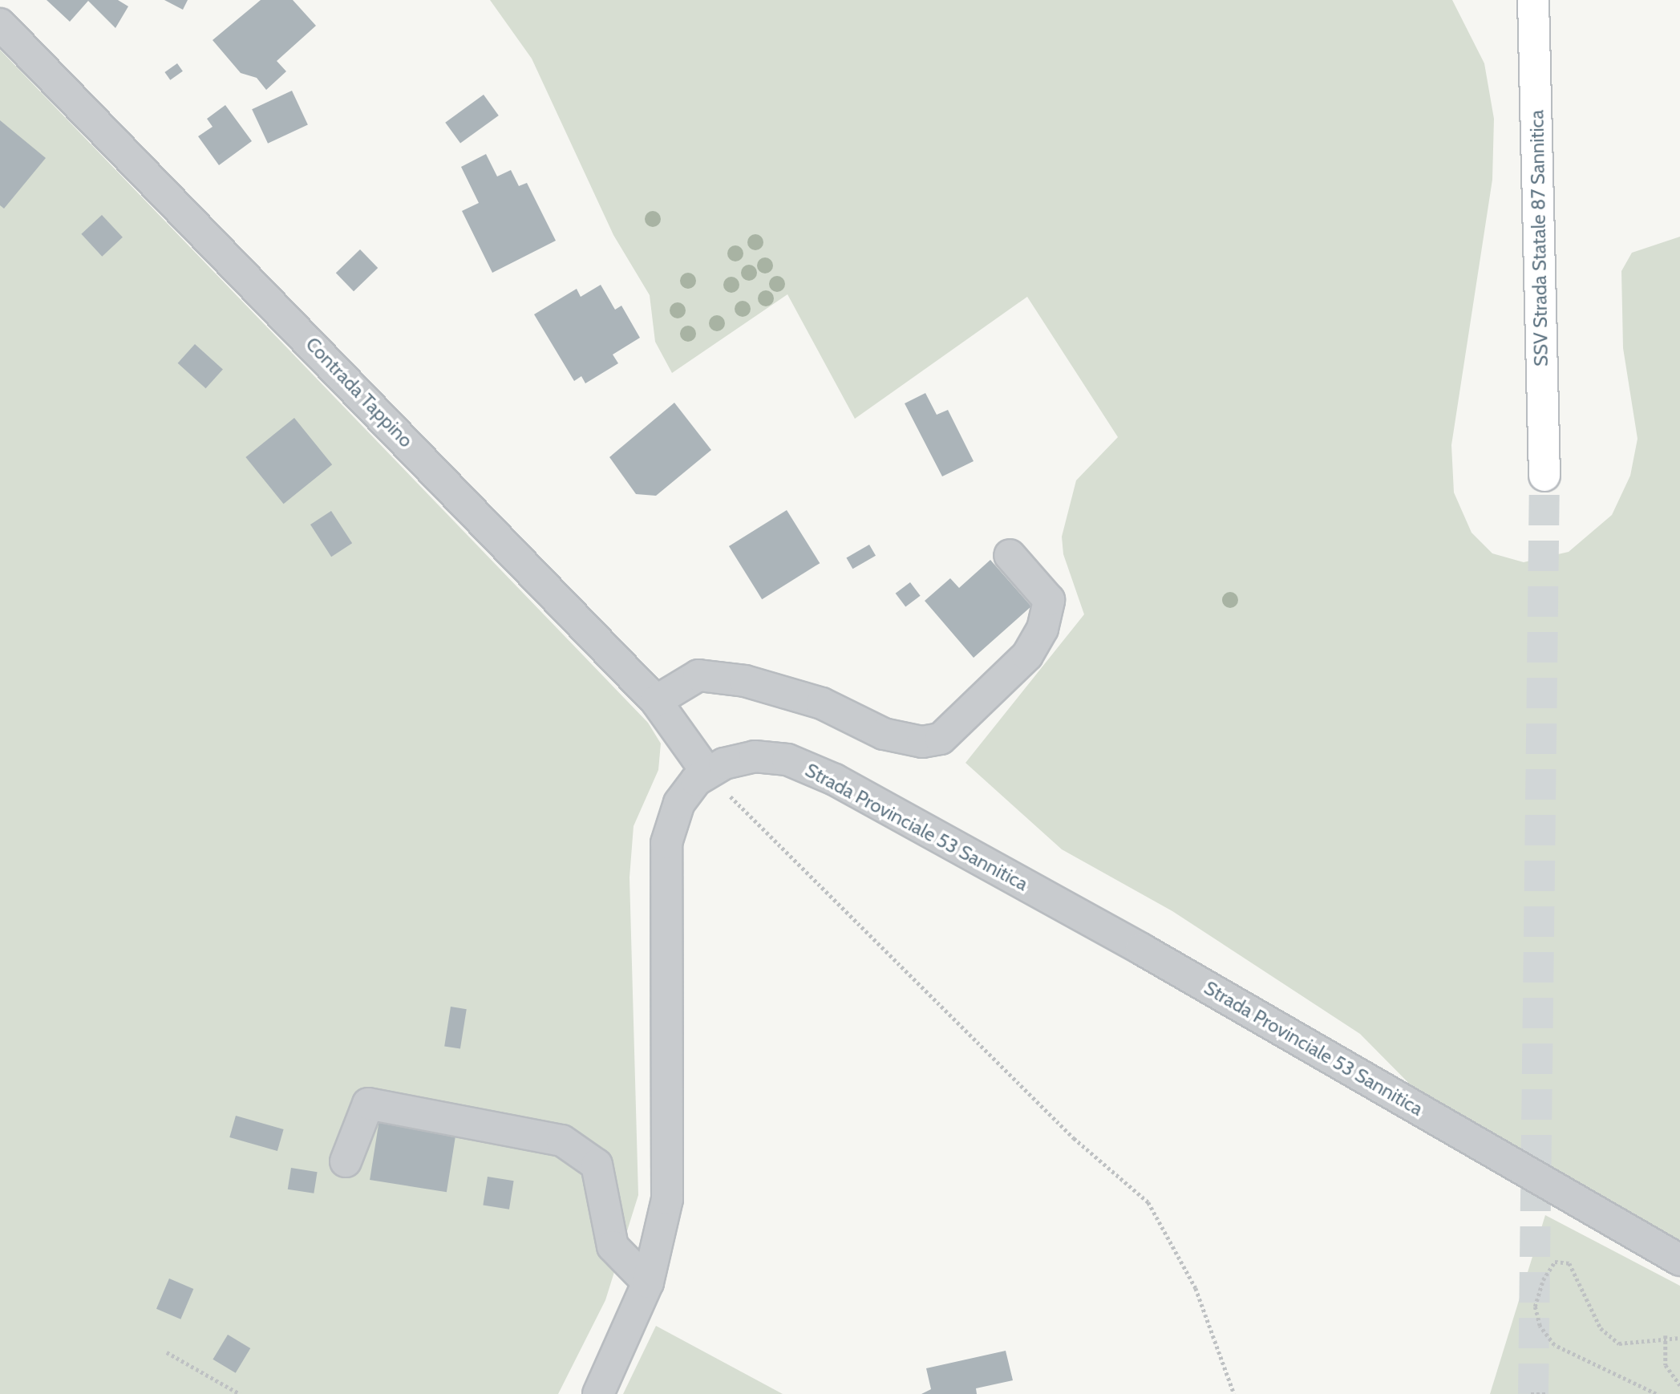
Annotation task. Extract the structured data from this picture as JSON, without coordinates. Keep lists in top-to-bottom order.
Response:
{
  "streets": {
    "main road": ["SSV Strada Statale 87 Sannitica"],
    "street": ["Contrada Tappino", "Strada Provinciale 53 Sannitica"]
  },
  "crossings": [
    ["Contrada Tappino", "Strada Provinciale 53 Sannitica"]
  ]
}
